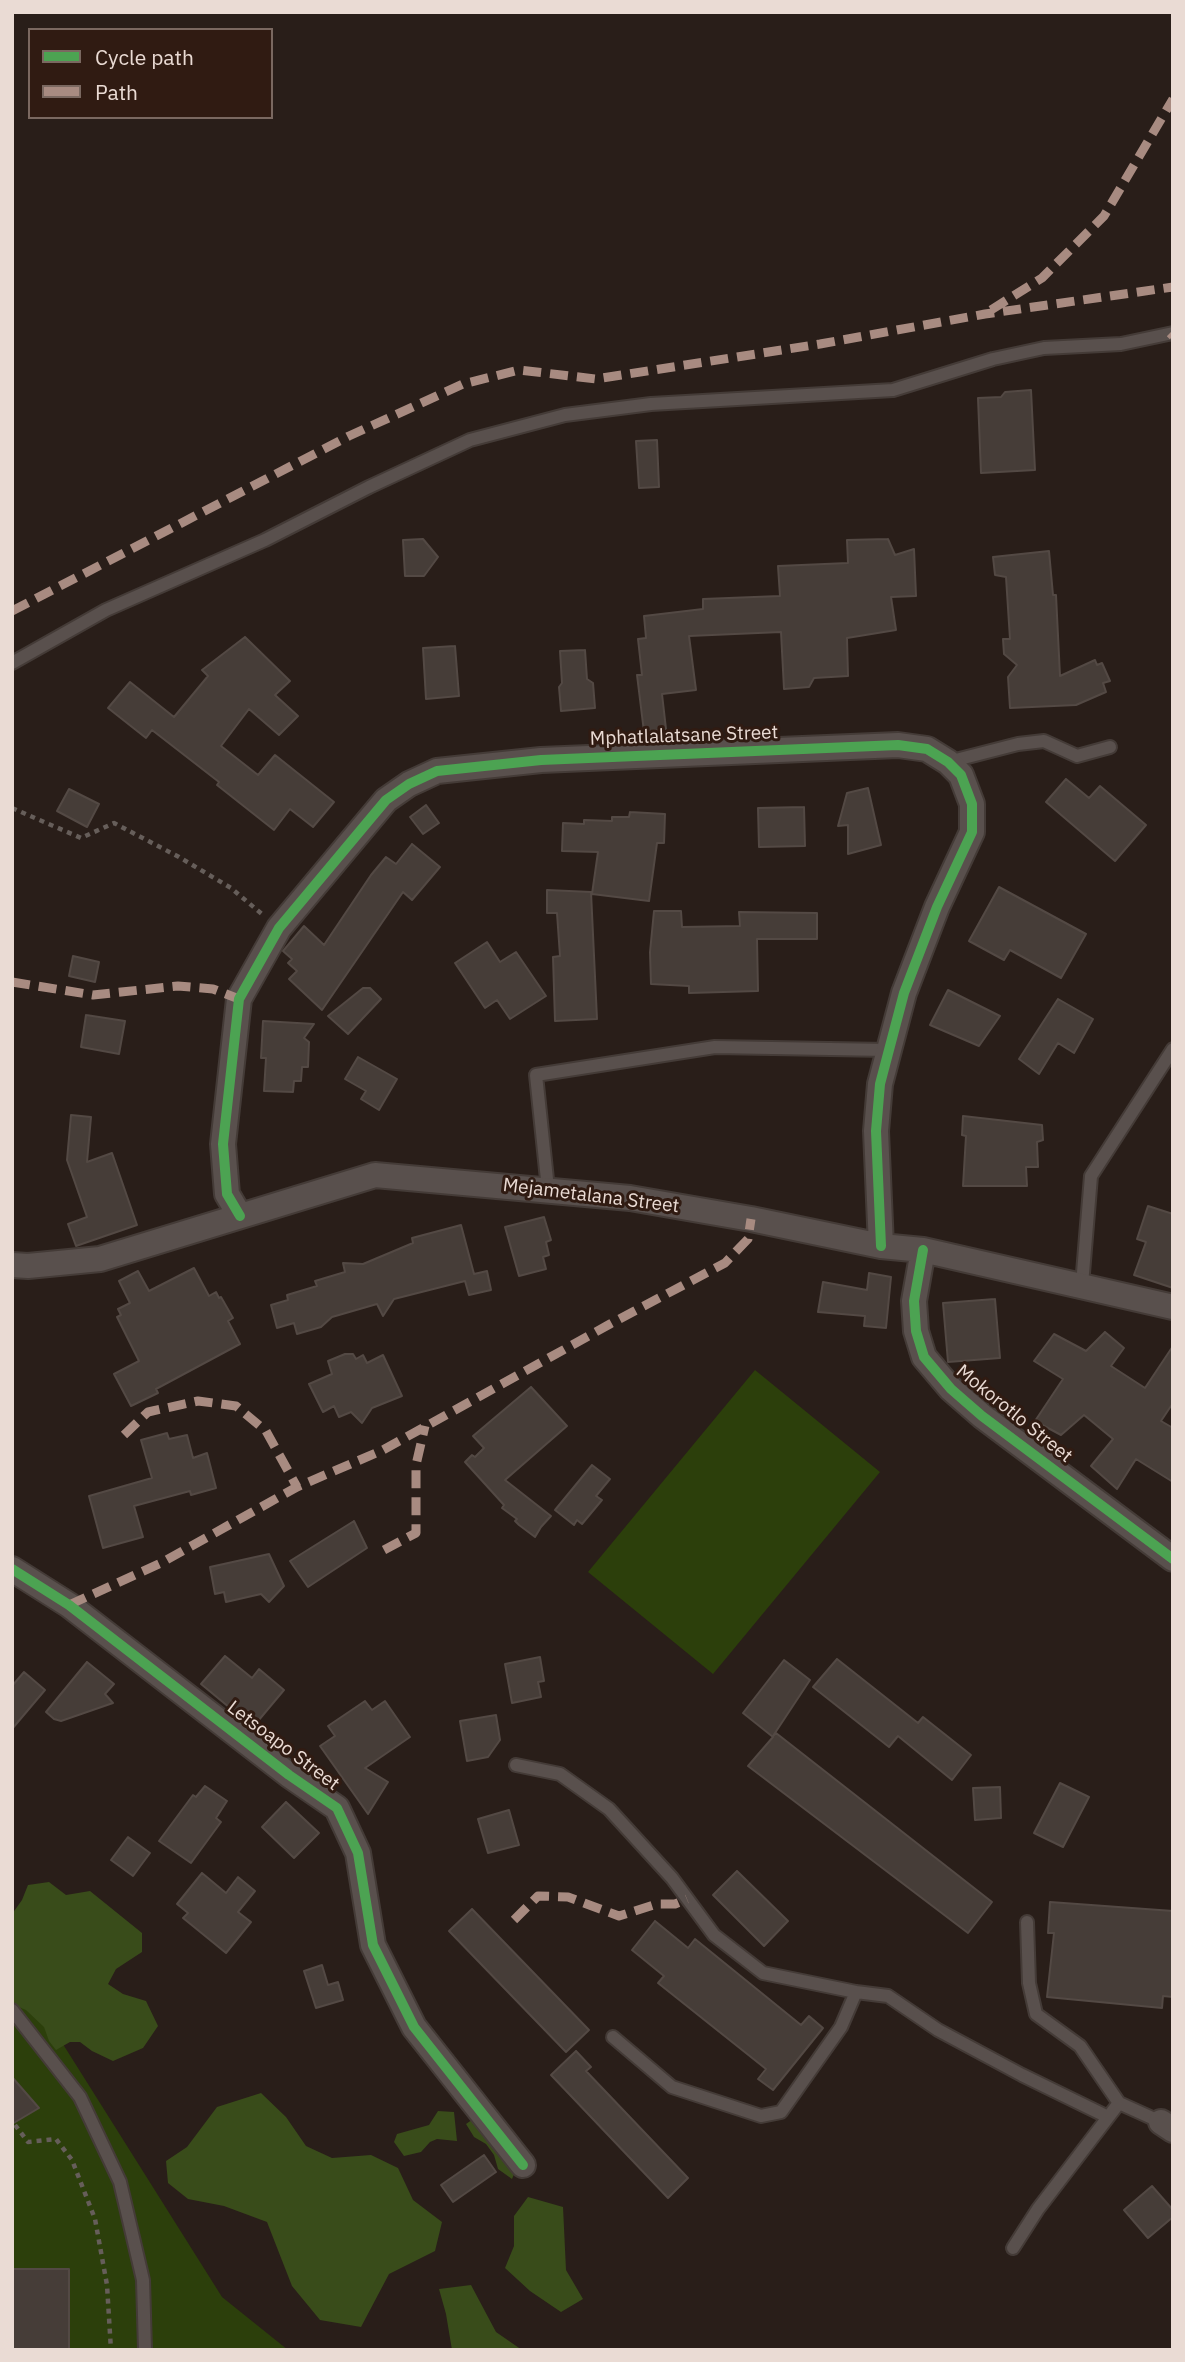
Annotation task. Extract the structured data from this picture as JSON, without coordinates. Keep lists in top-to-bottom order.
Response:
{
  "streets": {
    "street": [
      "Mphatlalatsane Street",
      "Mejametalana Street",
      "Mokorotlo Street",
      "Letsoapo Street"
    ]
  },
  "crossings": [
    ["Mphatlalatsane Street", "Mejametalana Street"],
    ["Mejametalana Street", "Mokorotlo Street"]
  ],
  "legend": ["Cycle path", "Path"]
}
